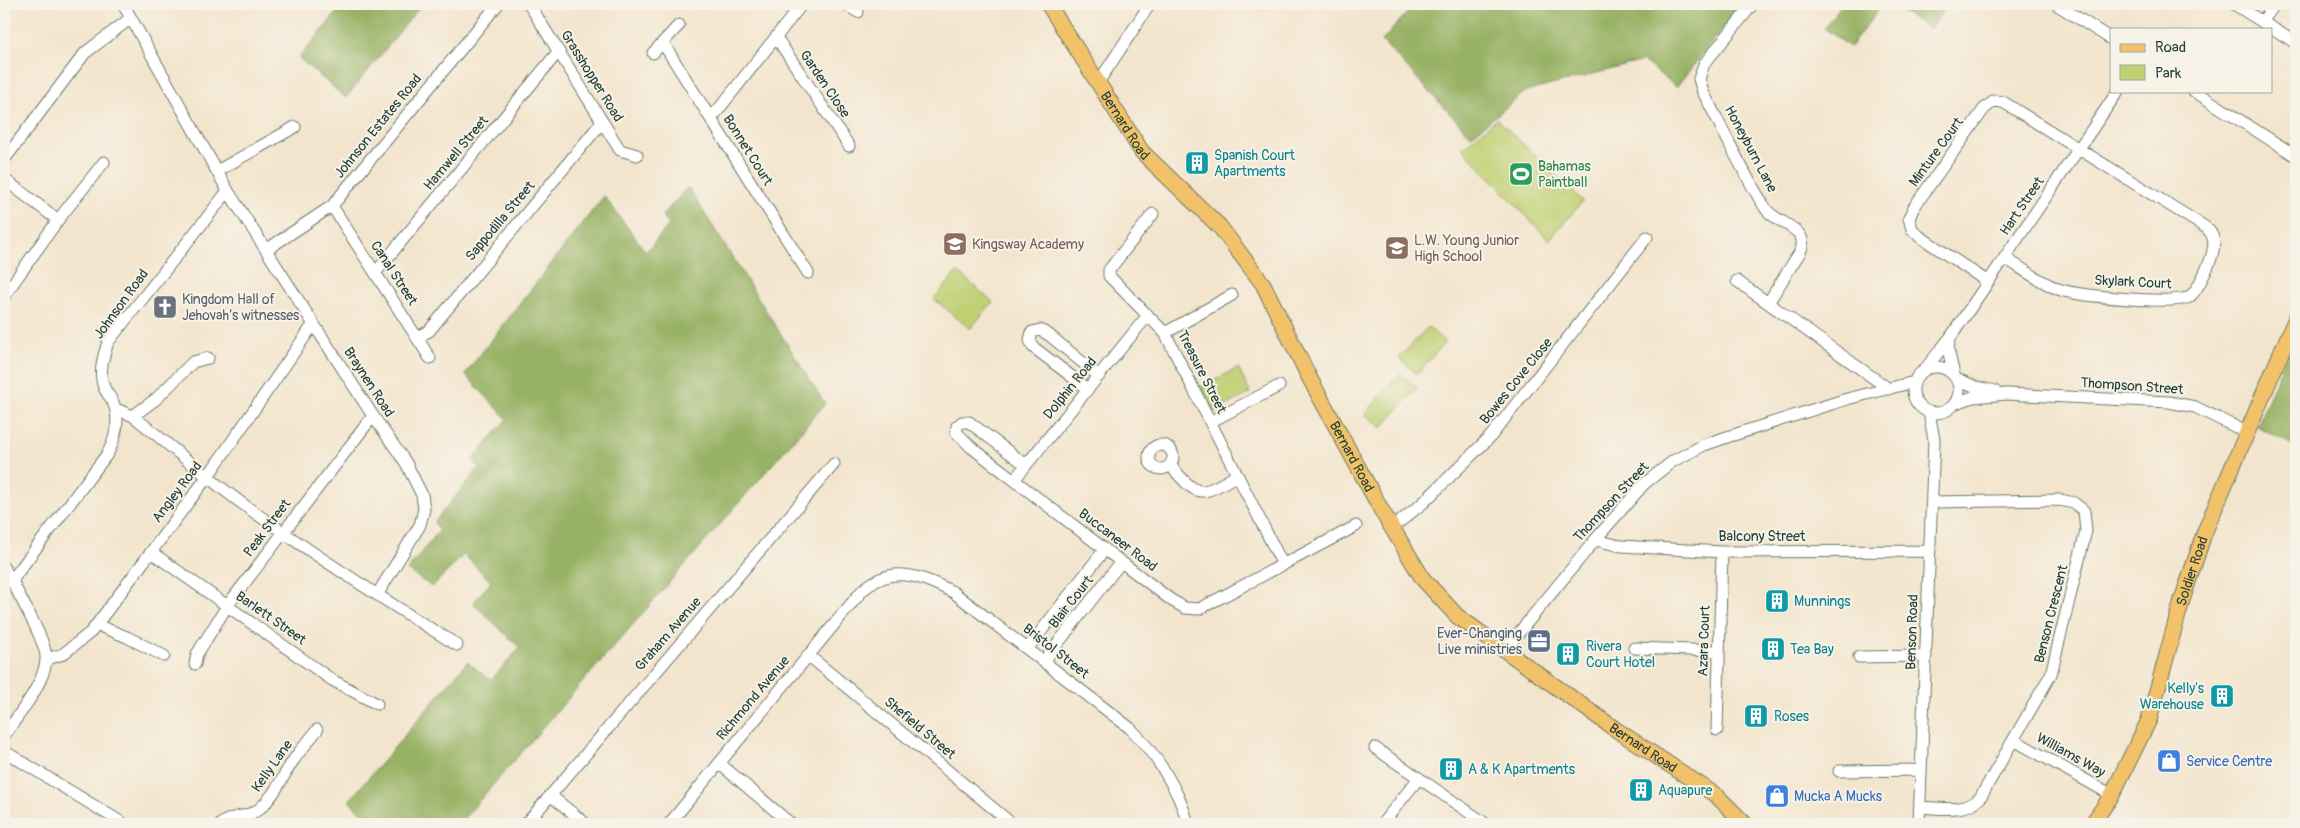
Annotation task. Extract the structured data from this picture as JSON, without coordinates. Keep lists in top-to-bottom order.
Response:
{
  "streets": {
    "main road": ["Bernard Road", "Soldier Road"],
    "street": [
      "Grasshopper Road",
      "Garden Close",
      "Johnson Estates Road",
      "Honeyburn Lane",
      "Bonnet Court",
      "Minture Court",
      "Hamwell Street",
      "Hart Street",
      "Sappodilla Street",
      "Canal Street",
      "Skylark Court",
      "Johnson Road",
      "Treasure Street",
      "Bowes Cove Close",
      "Braynen Road",
      "Thompson Street",
      "Dolphin Road",
      "Angley Road",
      "Peak Street",
      "Balcony Street",
      "Buccaneer Road",
      "Blair Court",
      "Benson Crescent",
      "Barlett Street",
      "Benson Road",
      "Graham Avenue",
      "Azara Court",
      "Bristol Street",
      "Richmond Avenue",
      "Shefield Street",
      "Williams Way",
      "Kelly Lane"
    ]
  },
  "crossings": [
    ["Grasshopper Road", "Hamwell Street"],
    ["Grasshopper Road", "Sappodilla Street"],
    ["Bernard Road", "Bowes Cove Close"],
    ["Bernard Road", "Thompson Street"],
    ["Johnson Estates Road", "Canal Street"],
    ["Johnson Estates Road", "Braynen Road"],
    ["Minture Court", "Hart Street"],
    ["Minture Court", "Skylark Court"],
    ["Hamwell Street", "Canal Street"],
    ["Hart Street", "Skylark Court"],
    ["Hart Street", "Thompson Street"],
    ["Sappodilla Street", "Canal Street"],
    ["Johnson Road", "Braynen Road"],
    ["Treasure Street", "Dolphin Road"],
    ["Treasure Street", "Buccaneer Road"],
    ["Braynen Road", "Angley Road"],
    ["Braynen Road", "Peak Street"],
    ["Thompson Street", "Balcony Street"],
    ["Thompson Street", "Soldier Road"],
    ["Dolphin Road", "Buccaneer Road"],
    ["Angley Road", "Barlett Street"],
    ["Peak Street", "Barlett Street"],
    ["Balcony Street", "Benson Road"],
    ["Balcony Street", "Azara Court"],
    ["Buccaneer Road", "Blair Court"],
    ["Soldier Road", "Williams Way"],
    ["Blair Court", "Bristol Street"],
    ["Benson Crescent", "Benson Road"],
    ["Benson Crescent", "Williams Way"],
    ["Bristol Street", "Richmond Avenue"],
    ["Richmond Avenue", "Shefield Street"]
  ],
  "places": {
    "building": [
      "Spanish Court Apartments",
      "Munnings",
      "Tea Bay",
      "Rivera Court Hotel",
      "Kelly's Warehouse",
      "Roses",
      "A & K Apartments",
      "Aquapure"
    ],
    "sports": ["Bahamas Paintball"],
    "school or university": ["Kingsway Academy", "L.W. Young Junior High School"],
    "church": ["Kingdom Hall of Jehovah’s witnesses"],
    "office": ["Ever-Changing Live ministries"],
    "shop": ["Service Centre", "Mucka A Mucks"]
  },
  "legend": ["Road", "Park"]
}
